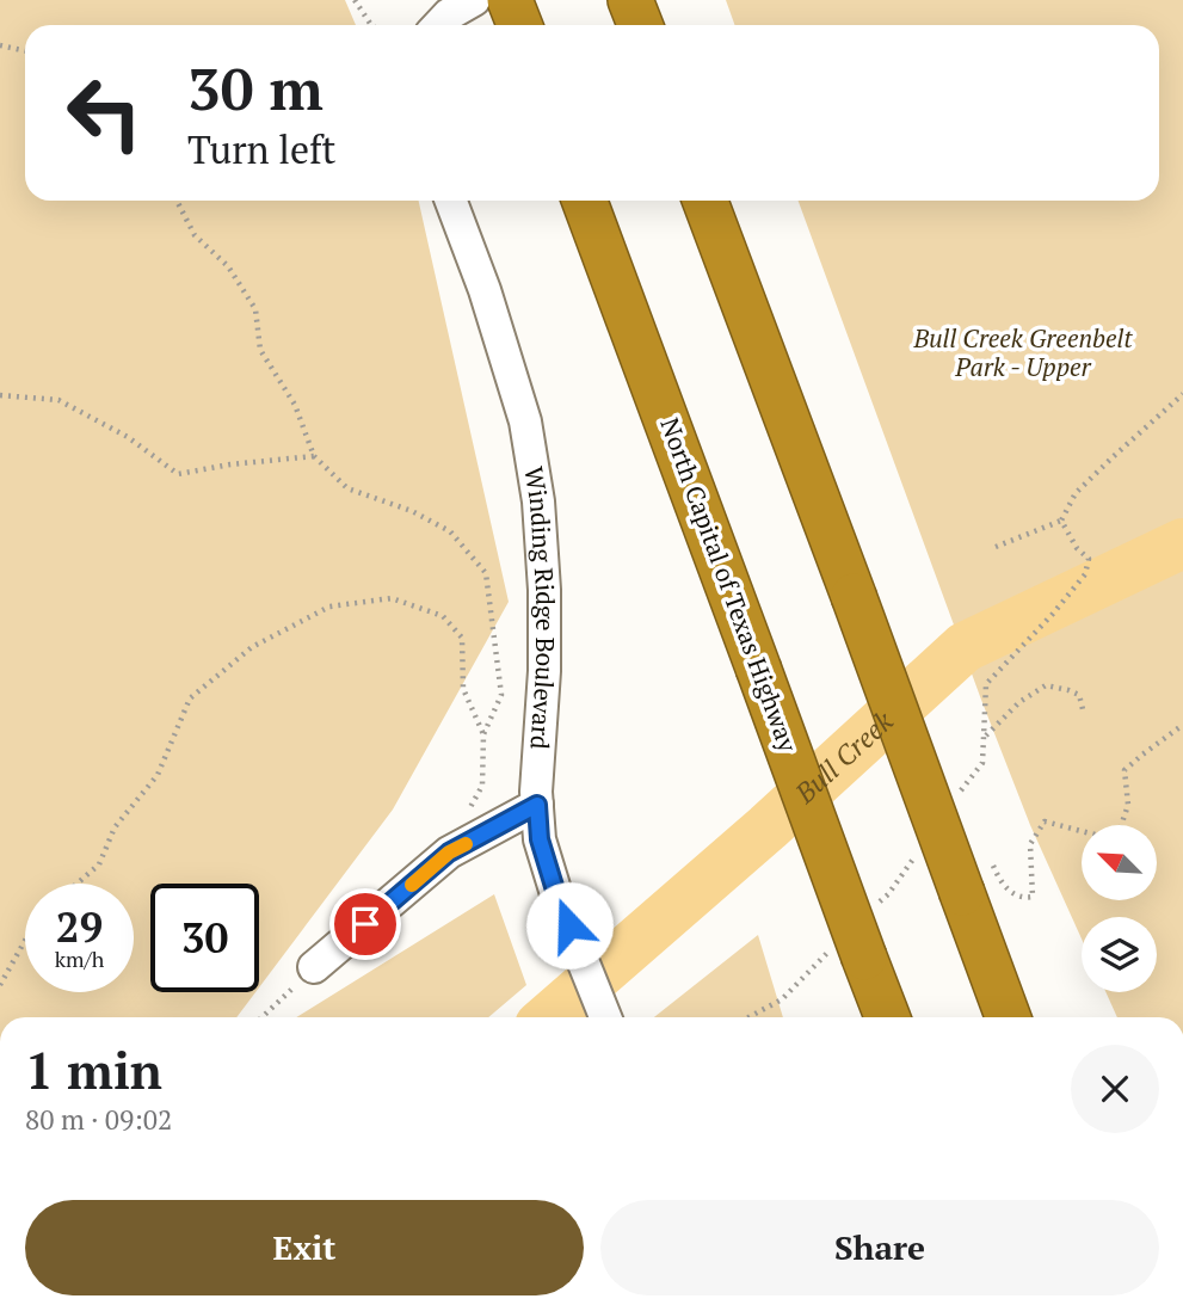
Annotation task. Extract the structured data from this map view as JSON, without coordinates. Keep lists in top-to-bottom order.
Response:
{
  "streets": {
    "highway": ["North Capital of Texas Highway"],
    "street": ["Winding Ridge Boulevard"]
  },
  "water": ["Bull Creek"],
  "parks": ["Bull Creek Greenbelt Park - Upper"],
  "north": "top left",
  "page": {
    "turn": ["30 m", "Turn left"],
    "speed": "29 km/h",
    "limit": "30",
    "heading": ["1 min", "80 m · 09:02"],
    "buttons": ["Exit", "Share"]
  }
}
